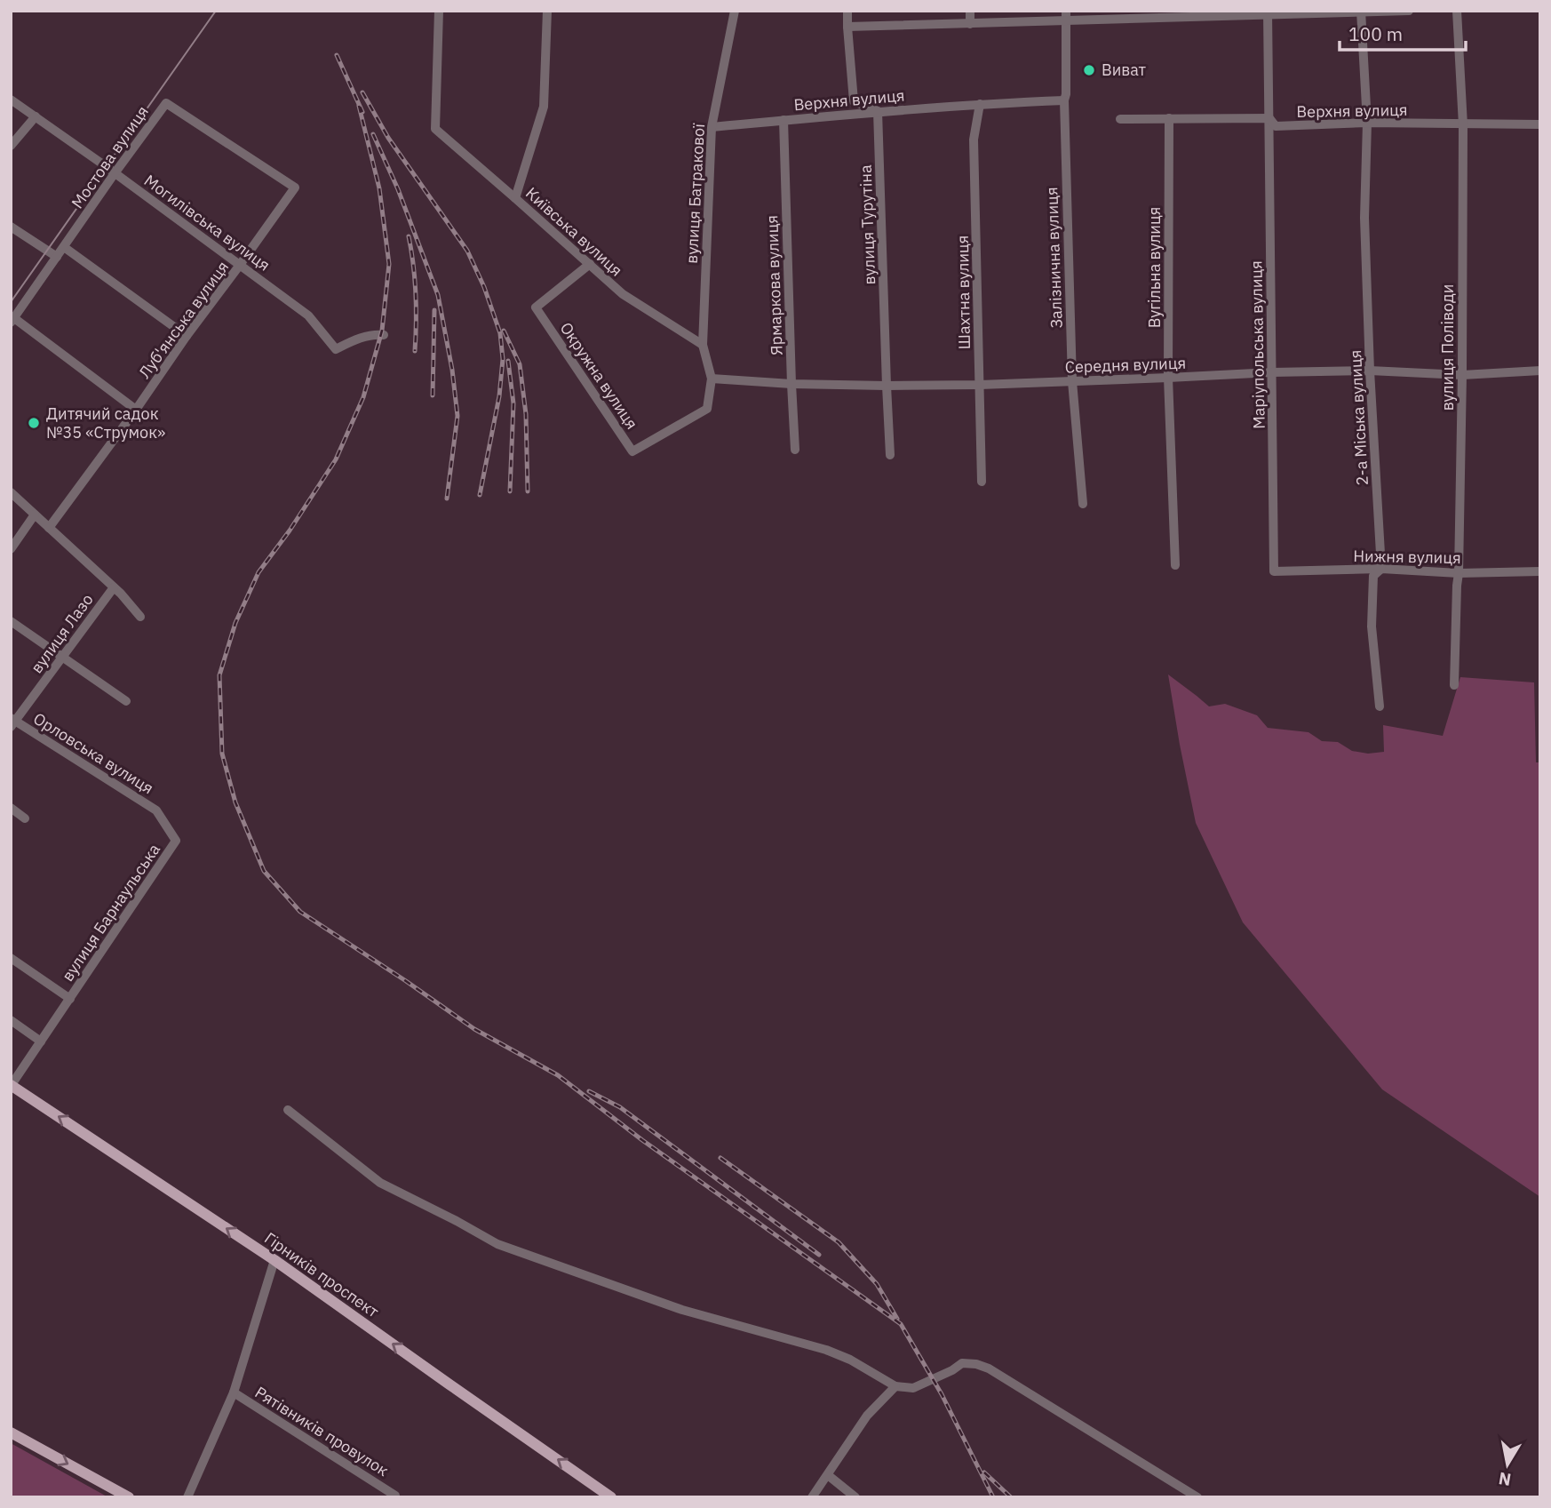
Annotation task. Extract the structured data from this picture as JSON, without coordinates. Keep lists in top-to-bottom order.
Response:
{
  "streets": {
    "main road": ["Гірників проспект"],
    "street": [
      "Верхня вулиця",
      "Мостова вулиця",
      "вулиця Батракової",
      "Могилівська вулиця",
      "вулиця Турутіна",
      "Київська вулиця",
      "Залізнична вулиця",
      "Вугільна вулиця",
      "Ярмаркова вулиця",
      "Шахтна вулиця",
      "Луб'янська вулиця",
      "Маріупольська вулиця",
      "вулиця Поліводи",
      "Середня вулиця",
      "Окружна вулиця",
      "2-а Міська вулиця",
      "Нижня вулиця",
      "вулиця Лазо",
      "Орловська вулиця",
      "вулиця Барнаульська",
      "Рятівників провулок"
    ]
  },
  "crossings": [
    ["Верхня вулиця", "вулиця Батракової"],
    ["Верхня вулиця", "вулиця Турутіна"],
    ["Верхня вулиця", "Залізнична вулиця"],
    ["Верхня вулиця", "Вугільна вулиця"],
    ["Верхня вулиця", "Ярмаркова вулиця"],
    ["Верхня вулиця", "Шахтна вулиця"],
    ["Верхня вулиця", "Маріупольська вулиця"],
    ["Верхня вулиця", "вулиця Поліводи"],
    ["Верхня вулиця", "2-а Міська вулиця"],
    ["Мостова вулиця", "Могилівська вулиця"],
    ["Мостова вулиця", "Луб'янська вулиця"],
    ["вулиця Батракової", "Київська вулиця"],
    ["вулиця Батракової", "Середня вулиця"],
    ["вулиця Батракової", "Окружна вулиця"],
    ["Могилівська вулиця", "Луб'янська вулиця"],
    ["вулиця Турутіна", "Середня вулиця"],
    ["Київська вулиця", "Окружна вулиця"],
    ["Залізнична вулиця", "Середня вулиця"],
    ["Вугільна вулиця", "Середня вулиця"],
    ["Ярмаркова вулиця", "Середня вулиця"],
    ["Шахтна вулиця", "Середня вулиця"],
    ["Маріупольська вулиця", "Середня вулиця"],
    ["Маріупольська вулиця", "Нижня вулиця"],
    ["вулиця Поліводи", "Середня вулиця"],
    ["вулиця Поліводи", "Нижня вулиця"],
    ["Середня вулиця", "Окружна вулиця"],
    ["Середня вулиця", "2-а Міська вулиця"],
    ["2-а Міська вулиця", "Нижня вулиця"],
    ["вулиця Лазо", "Орловська вулиця"],
    ["Орловська вулиця", "вулиця Барнаульська"]
  ],
  "one_way": ["Гірників проспект"],
  "places": ["Виват", "Дитячий садок №35 «Струмок»"],
  "scale_bar": "100 m",
  "north": "bottom"
}
